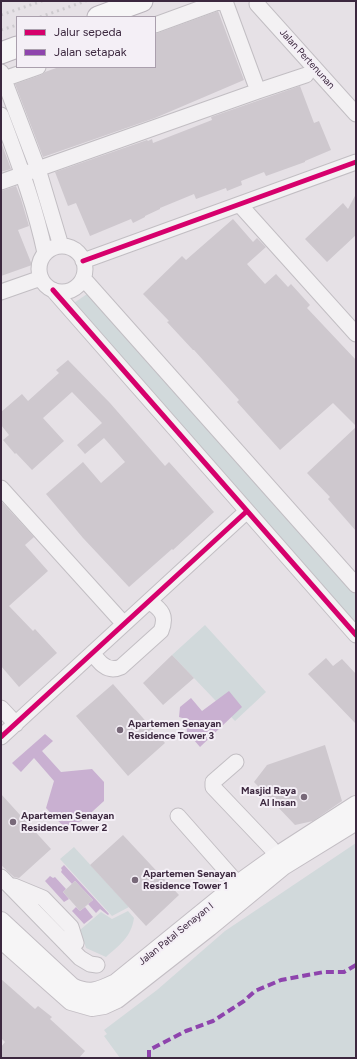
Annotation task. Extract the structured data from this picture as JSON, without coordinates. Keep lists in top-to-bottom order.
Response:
{
  "streets": {
    "main road": ["Jalan Patal Senayan I"],
    "street": ["Jalan Pertenunan"]
  },
  "places": [
    "Apartemen Senayan Residence Tower 3",
    "Masjid Raya Al Insan",
    "Apartemen Senayan Residence Tower 2",
    "Apartemen Senayan Residence Tower 1"
  ],
  "legend": ["Jalur sepeda", "Jalan setapak"]
}
